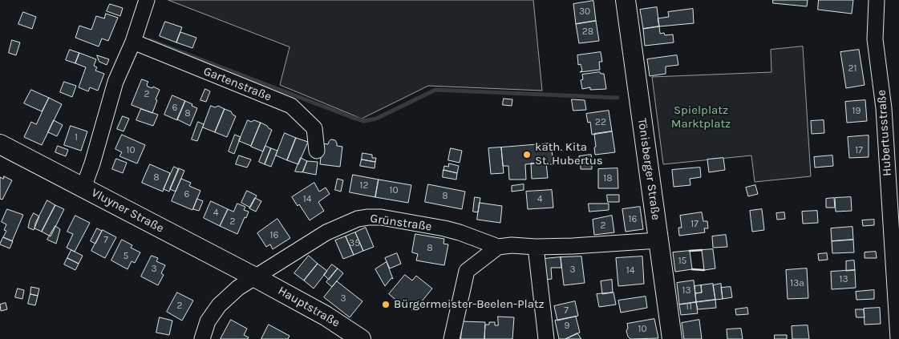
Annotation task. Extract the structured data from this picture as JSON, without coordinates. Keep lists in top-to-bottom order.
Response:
{
  "streets": {
    "main road": ["Tönisberger Straße", "Vluyner Straße", "Hauptstraße"],
    "street": ["Gartenstraße", "Hubertusstraße", "Grünstraße"]
  },
  "crossings": [
    ["Tönisberger Straße", "Grünstraße"],
    ["Vluyner Straße", "Grünstraße"],
    ["Vluyner Straße", "Hauptstraße"],
    ["Grünstraße", "Hauptstraße"]
  ],
  "parks": ["Spielplatz Marktplatz"],
  "places": ["kath. Kita St. Hubertus", "Bürgermeister-Beelen-Platz"],
  "house_numbers": [
    "30",
    "28",
    "21",
    "2",
    "6",
    "19",
    "8",
    "22",
    "1",
    "10",
    "17",
    "8",
    "18",
    "12",
    "10",
    "6",
    "8",
    "14",
    "4",
    "4",
    "16",
    "2",
    "17",
    "2",
    "16",
    "7",
    "35",
    "8",
    "5",
    "15",
    "3",
    "3",
    "14",
    "13",
    "13a",
    "13",
    "3",
    "2",
    "11",
    "7",
    "9",
    "10"
  ]
}
